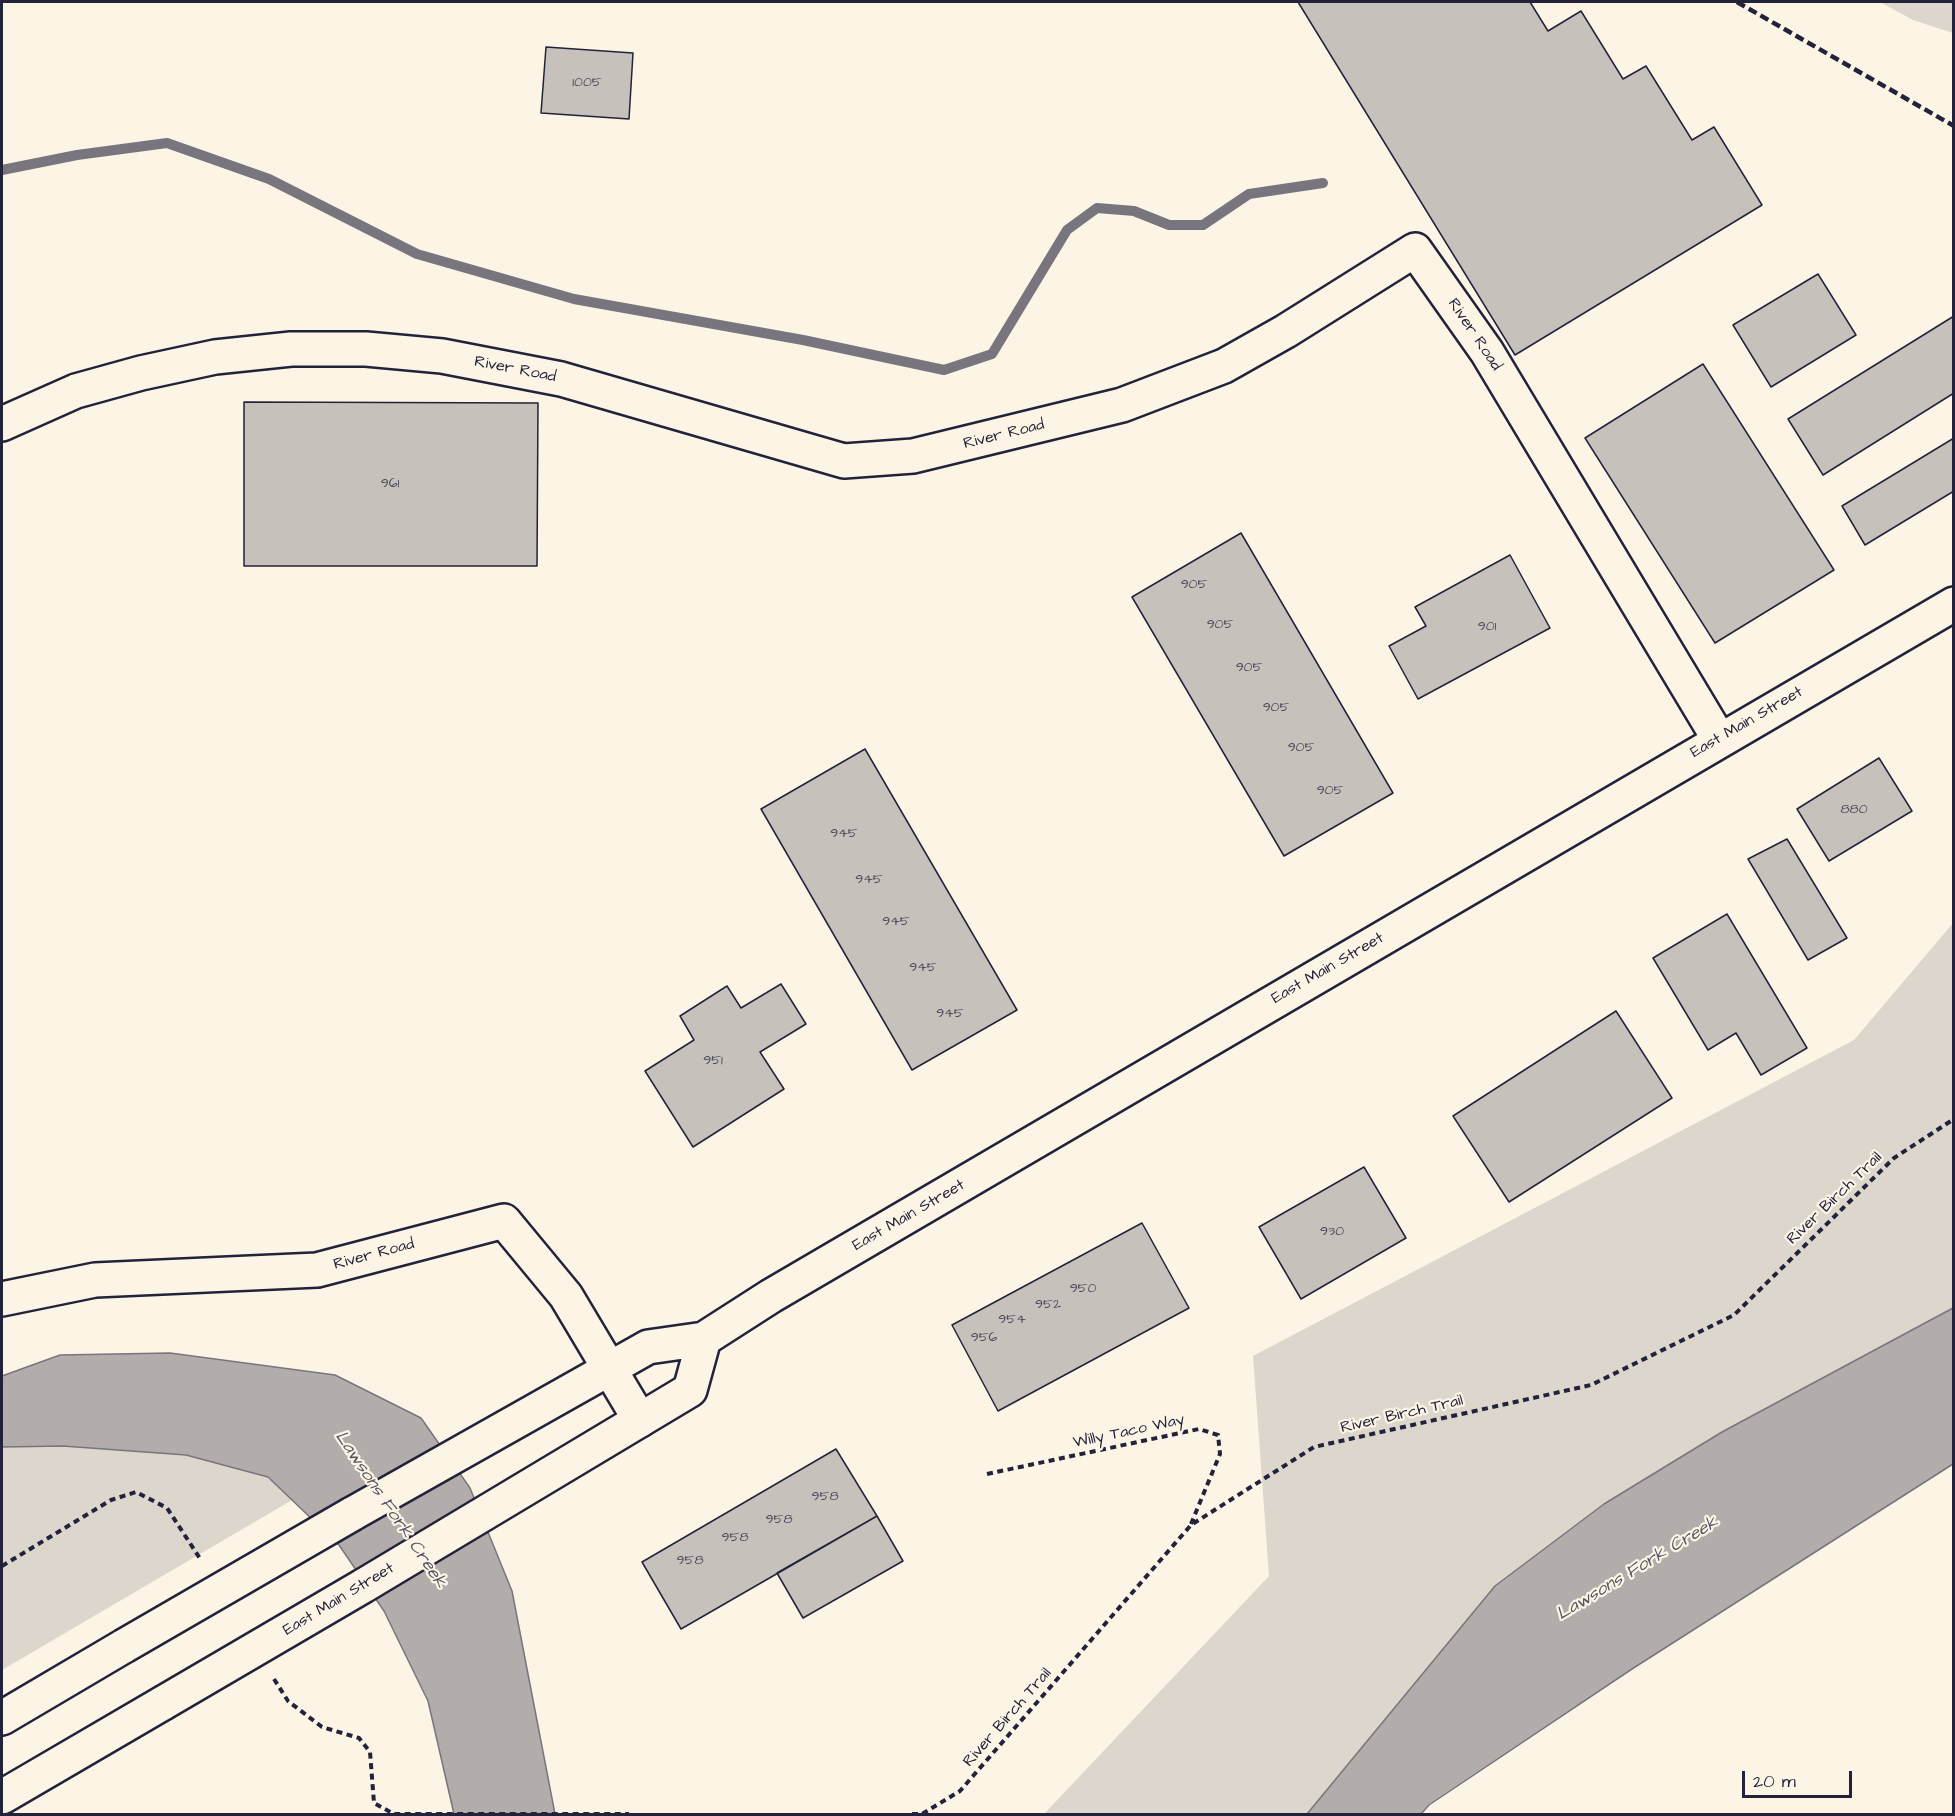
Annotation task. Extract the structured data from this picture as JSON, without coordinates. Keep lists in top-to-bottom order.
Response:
{
  "streets": {
    "main road": ["River Road", "East Main Street"],
    "path": ["River Birch Trail", "Willy Taco Way"]
  },
  "crossings": [
    ["River Road", "East Main Street"],
    ["River Birch Trail", "Willy Taco Way"]
  ],
  "water": ["Lawsons Fork Creek"],
  "house_numbers": [
    "1005",
    "961",
    "905",
    "905",
    "901",
    "905",
    "905",
    "905",
    "905",
    "880",
    "945",
    "945",
    "945",
    "945",
    "945",
    "951",
    "930",
    "950",
    "952",
    "954",
    "956",
    "958",
    "958",
    "958",
    "958"
  ],
  "scale_bar": "20 m"
}
